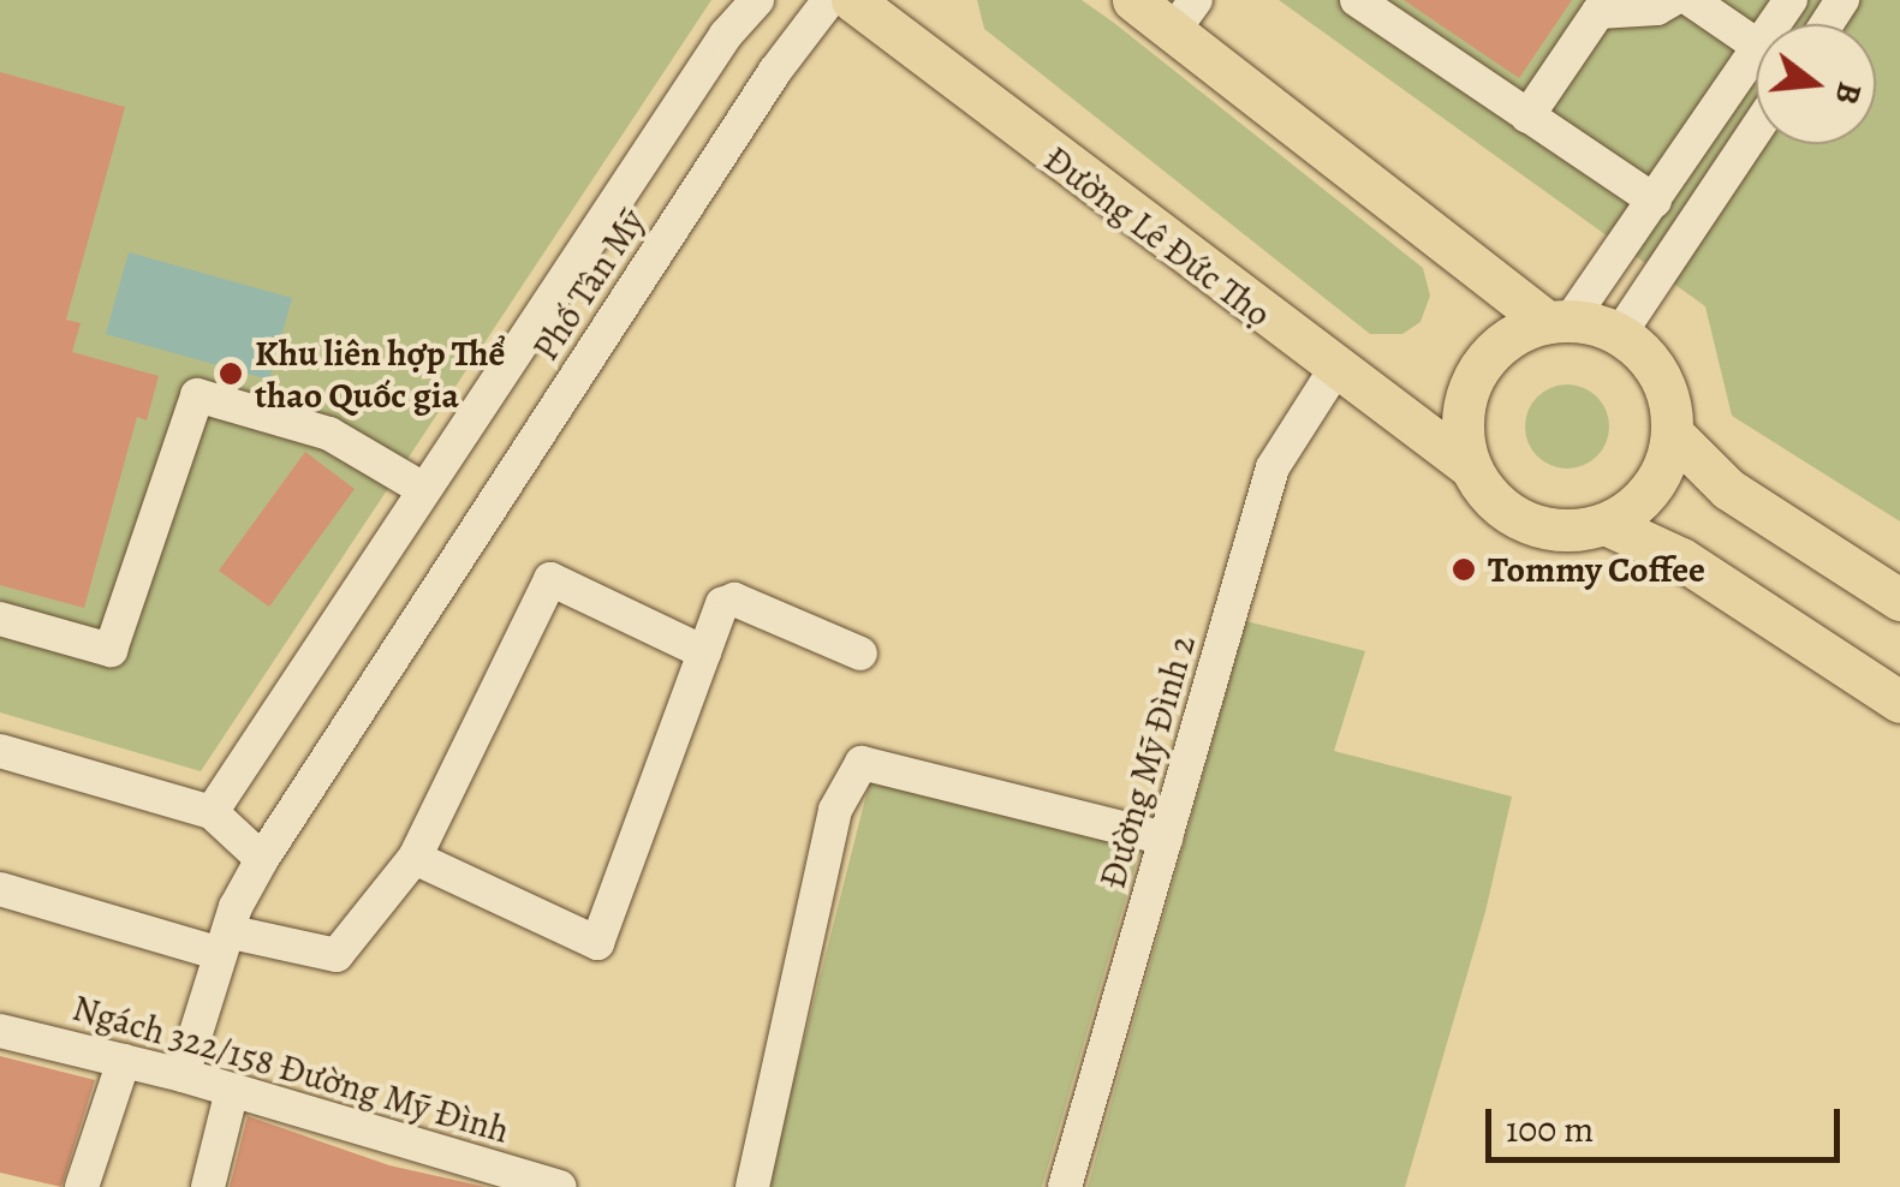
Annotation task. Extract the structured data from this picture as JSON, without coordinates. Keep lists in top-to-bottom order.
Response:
{
  "streets": {
    "main road": ["Đường Lê Đức Thọ"],
    "street": ["Phố Tân Mỹ", "Đường Mỹ Đình 2", "Ngách 322/158 Đường Mỹ Đình"]
  },
  "crossings": [
    ["Đường Lê Đức Thọ", "Đường Mỹ Đình 2"],
    ["Phố Tân Mỹ", "Ngách 322/158 Đường Mỹ Đình"]
  ],
  "places": ["Khu liên hợp Thể thao Quốc gia", "Tommy Coffee"],
  "scale_bar": "100 m",
  "north": "right"
}
